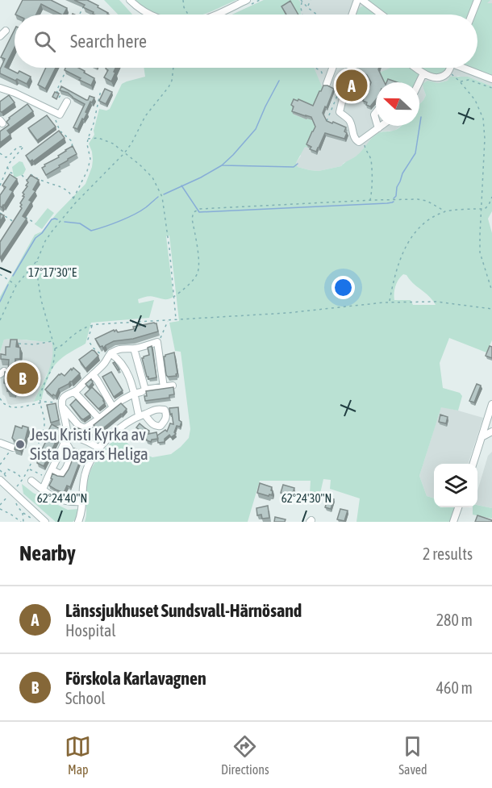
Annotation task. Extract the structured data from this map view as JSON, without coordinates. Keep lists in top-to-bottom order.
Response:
{
  "places": ["Jesu Kristi Kyrka av Sista Dagars Heliga"],
  "north": "left",
  "page": {
    "search": "Search here",
    "pins": ["A", "B"],
    "heading": ["Nearby", "2 results"],
    "list": [
      {
        "mark": "A",
        "name": "Länssjukhuset Sundsvall-Härnösand",
        "note": "Hospital",
        "value": "280 m"
      },
      {
        "mark": "B",
        "name": "Förskola Karlavagnen",
        "note": "School",
        "value": "460 m"
      }
    ],
    "nav": ["Map", "Directions", "Saved"]
  },
  "coordinates": ["17°17'30\"E", "62°24'40\"N", "62°24'30\"N"]
}
